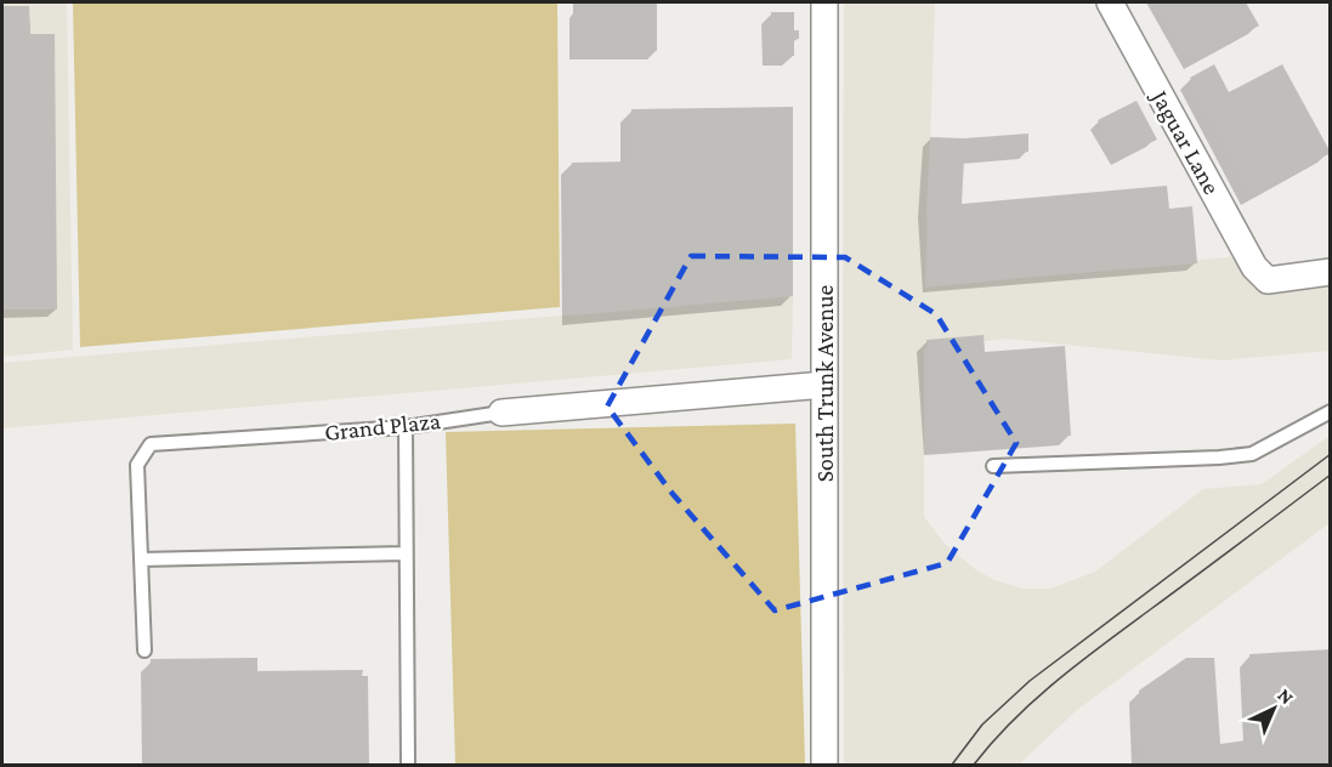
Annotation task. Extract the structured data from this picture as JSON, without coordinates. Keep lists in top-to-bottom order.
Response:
{
  "streets": {
    "street": ["Jaguar Lane", "South Trunk Avenue", "Grand Plaza"]
  },
  "crossings": [
    ["South Trunk Avenue", "Grand Plaza"]
  ],
  "north": "top right"
}
